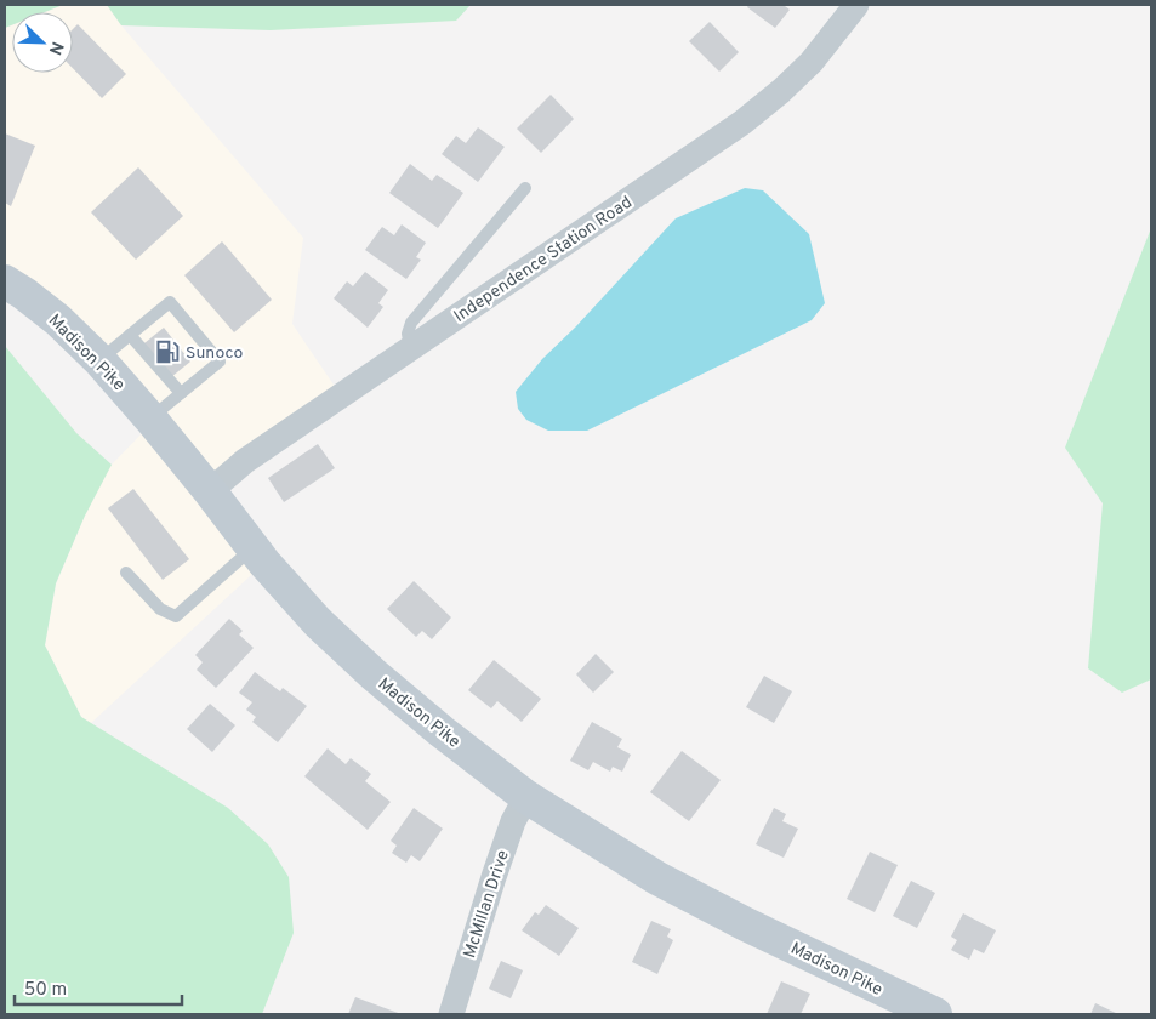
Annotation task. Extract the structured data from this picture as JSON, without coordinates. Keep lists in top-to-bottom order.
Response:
{
  "streets": {
    "main road": ["Madison Pike"],
    "street": ["Independence Station Road", "McMillan Drive"]
  },
  "crossings": [
    ["Independence Station Road", "Madison Pike"],
    ["Madison Pike", "McMillan Drive"]
  ],
  "places": {
    "fuel station": ["Sunoco"]
  },
  "scale_bar": "50 m",
  "north": "bottom right"
}
